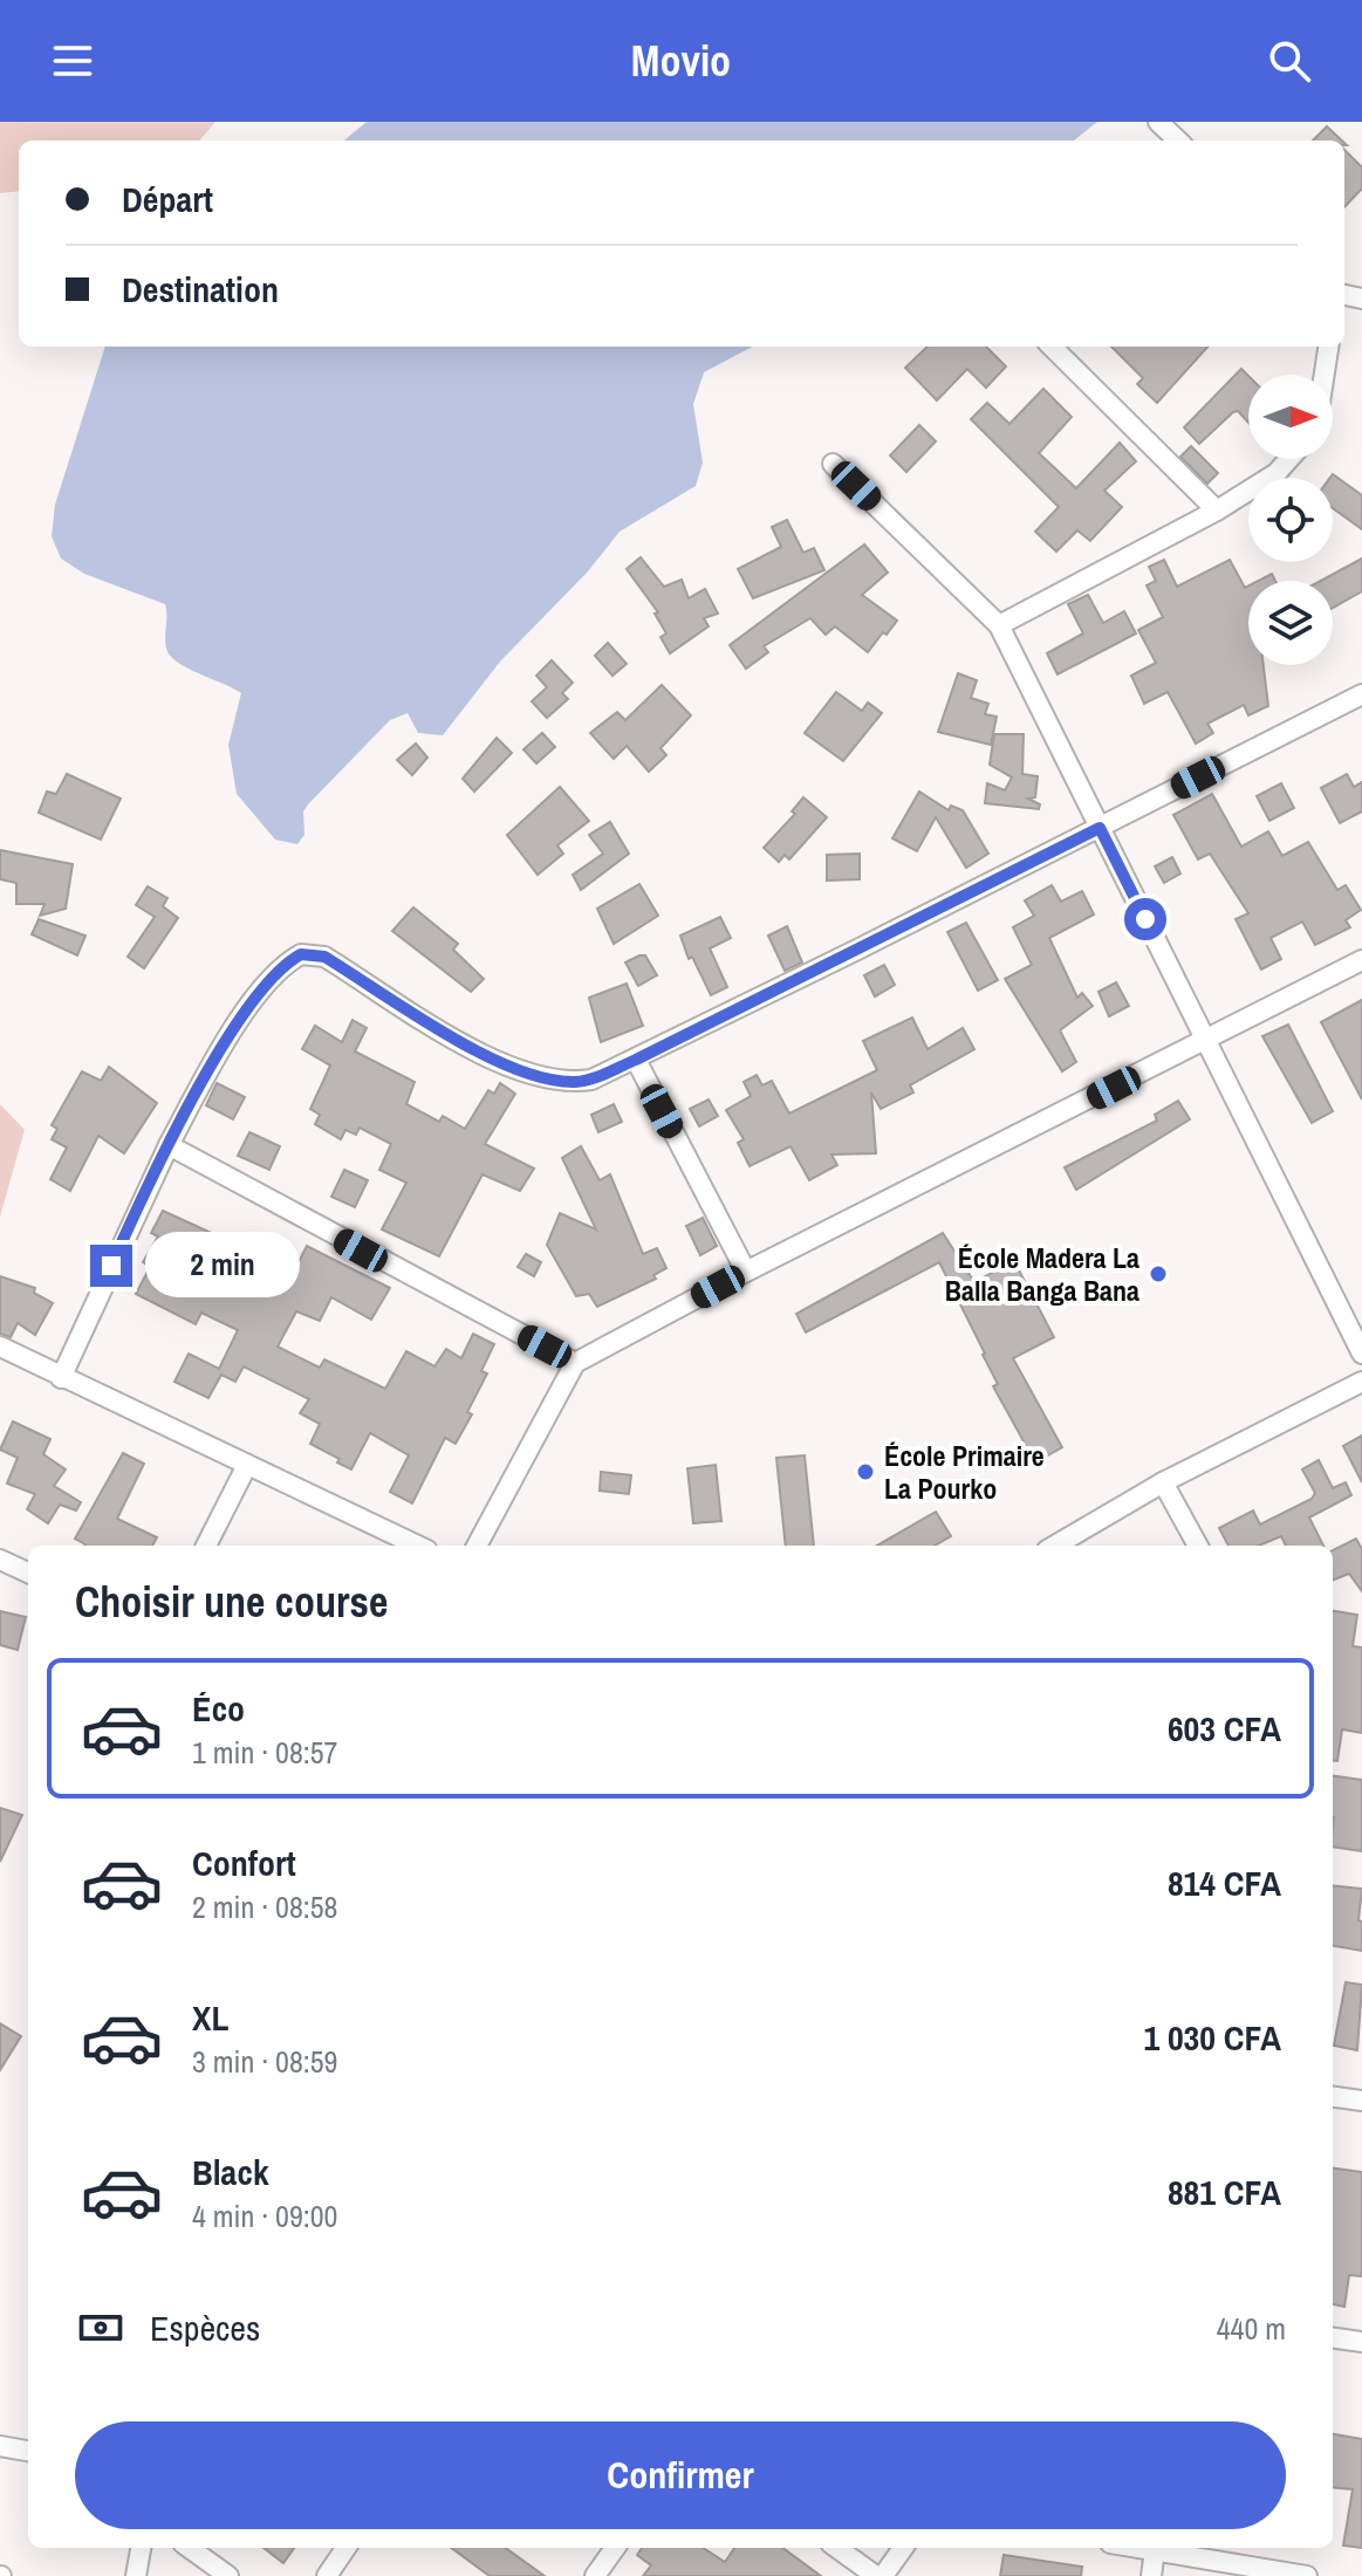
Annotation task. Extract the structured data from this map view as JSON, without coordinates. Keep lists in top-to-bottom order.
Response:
{
  "places": ["École Madera La Balla Banga Bana", "École Primaire La Pourko"],
  "north": "right",
  "page": {
    "header": "Movio",
    "banner": ["Départ", "Destination"],
    "bubble": "2 min",
    "heading": "Choisir une course",
    "list": [
      {
        "name": "Éco",
        "note": "1 min · 08:57",
        "value": "603 CFA"
      },
      {
        "name": "Confort",
        "note": "2 min · 08:58",
        "value": "814 CFA"
      },
      {
        "name": "XL",
        "note": "3 min · 08:59",
        "value": "1 030 CFA"
      },
      {
        "name": "Black",
        "note": "4 min · 09:00",
        "value": "881 CFA"
      }
    ],
    "pay": ["Espèces", "440 m"],
    "buttons": "Confirmer"
  }
}
